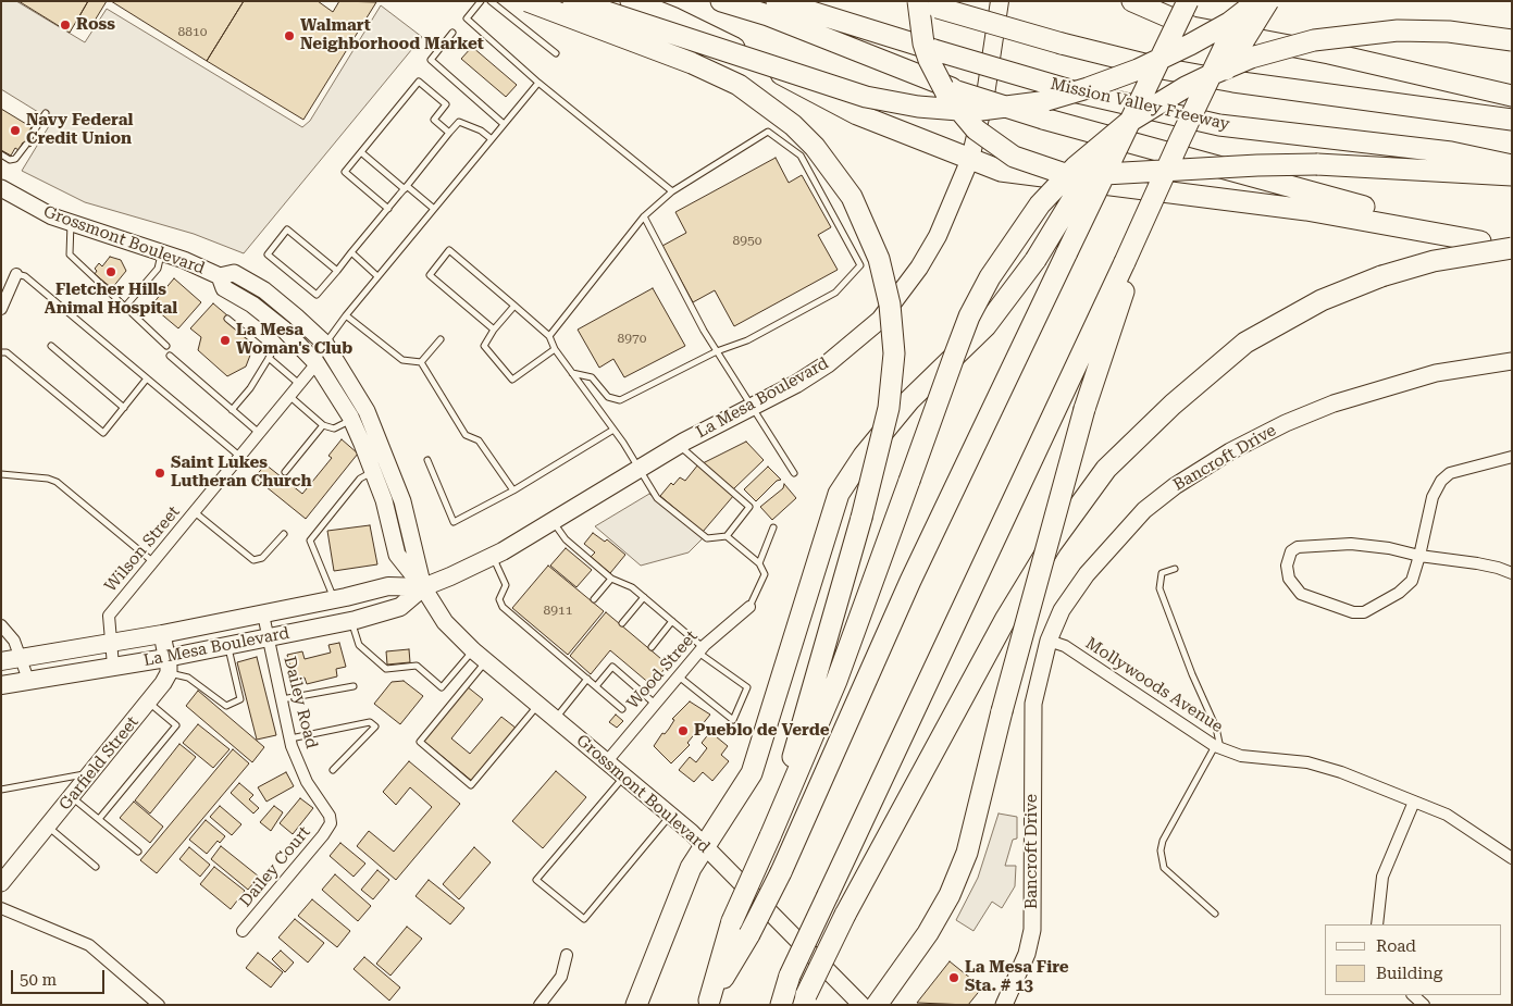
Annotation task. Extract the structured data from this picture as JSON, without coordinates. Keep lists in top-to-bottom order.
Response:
{
  "streets": {
    "highway": ["Mission Valley Freeway"],
    "main road": [
      "Grossmont Boulevard",
      "La Mesa Boulevard",
      "Bancroft Drive",
      "Garfield Street"
    ],
    "street": [
      "Wilson Street",
      "Wood Street",
      "Mollywoods Avenue",
      "Dailey Road",
      "Dailey Court"
    ]
  },
  "crossings": [
    ["Grossmont Boulevard", "La Mesa Boulevard"],
    ["Grossmont Boulevard", "Wilson Street"],
    ["Grossmont Boulevard", "Wood Street"],
    ["La Mesa Boulevard", "Wilson Street"],
    ["La Mesa Boulevard", "Dailey Road"],
    ["La Mesa Boulevard", "Garfield Street"],
    ["Bancroft Drive", "Mollywoods Avenue"],
    ["Dailey Road", "Dailey Court"]
  ],
  "places": [
    "Ross",
    "Walmart Neighborhood Market",
    "Navy Federal Credit Union",
    "Fletcher Hills Animal Hospital",
    "La Mesa Woman's Club",
    "Saint Lukes Lutheran Church",
    "Pueblo de Verde",
    "La Mesa Fire Sta. # 13"
  ],
  "house_numbers": [
    "8810",
    "8950",
    "8970",
    "8911"
  ],
  "legend": ["Road", "Building"],
  "scale_bar": "50 m"
}
